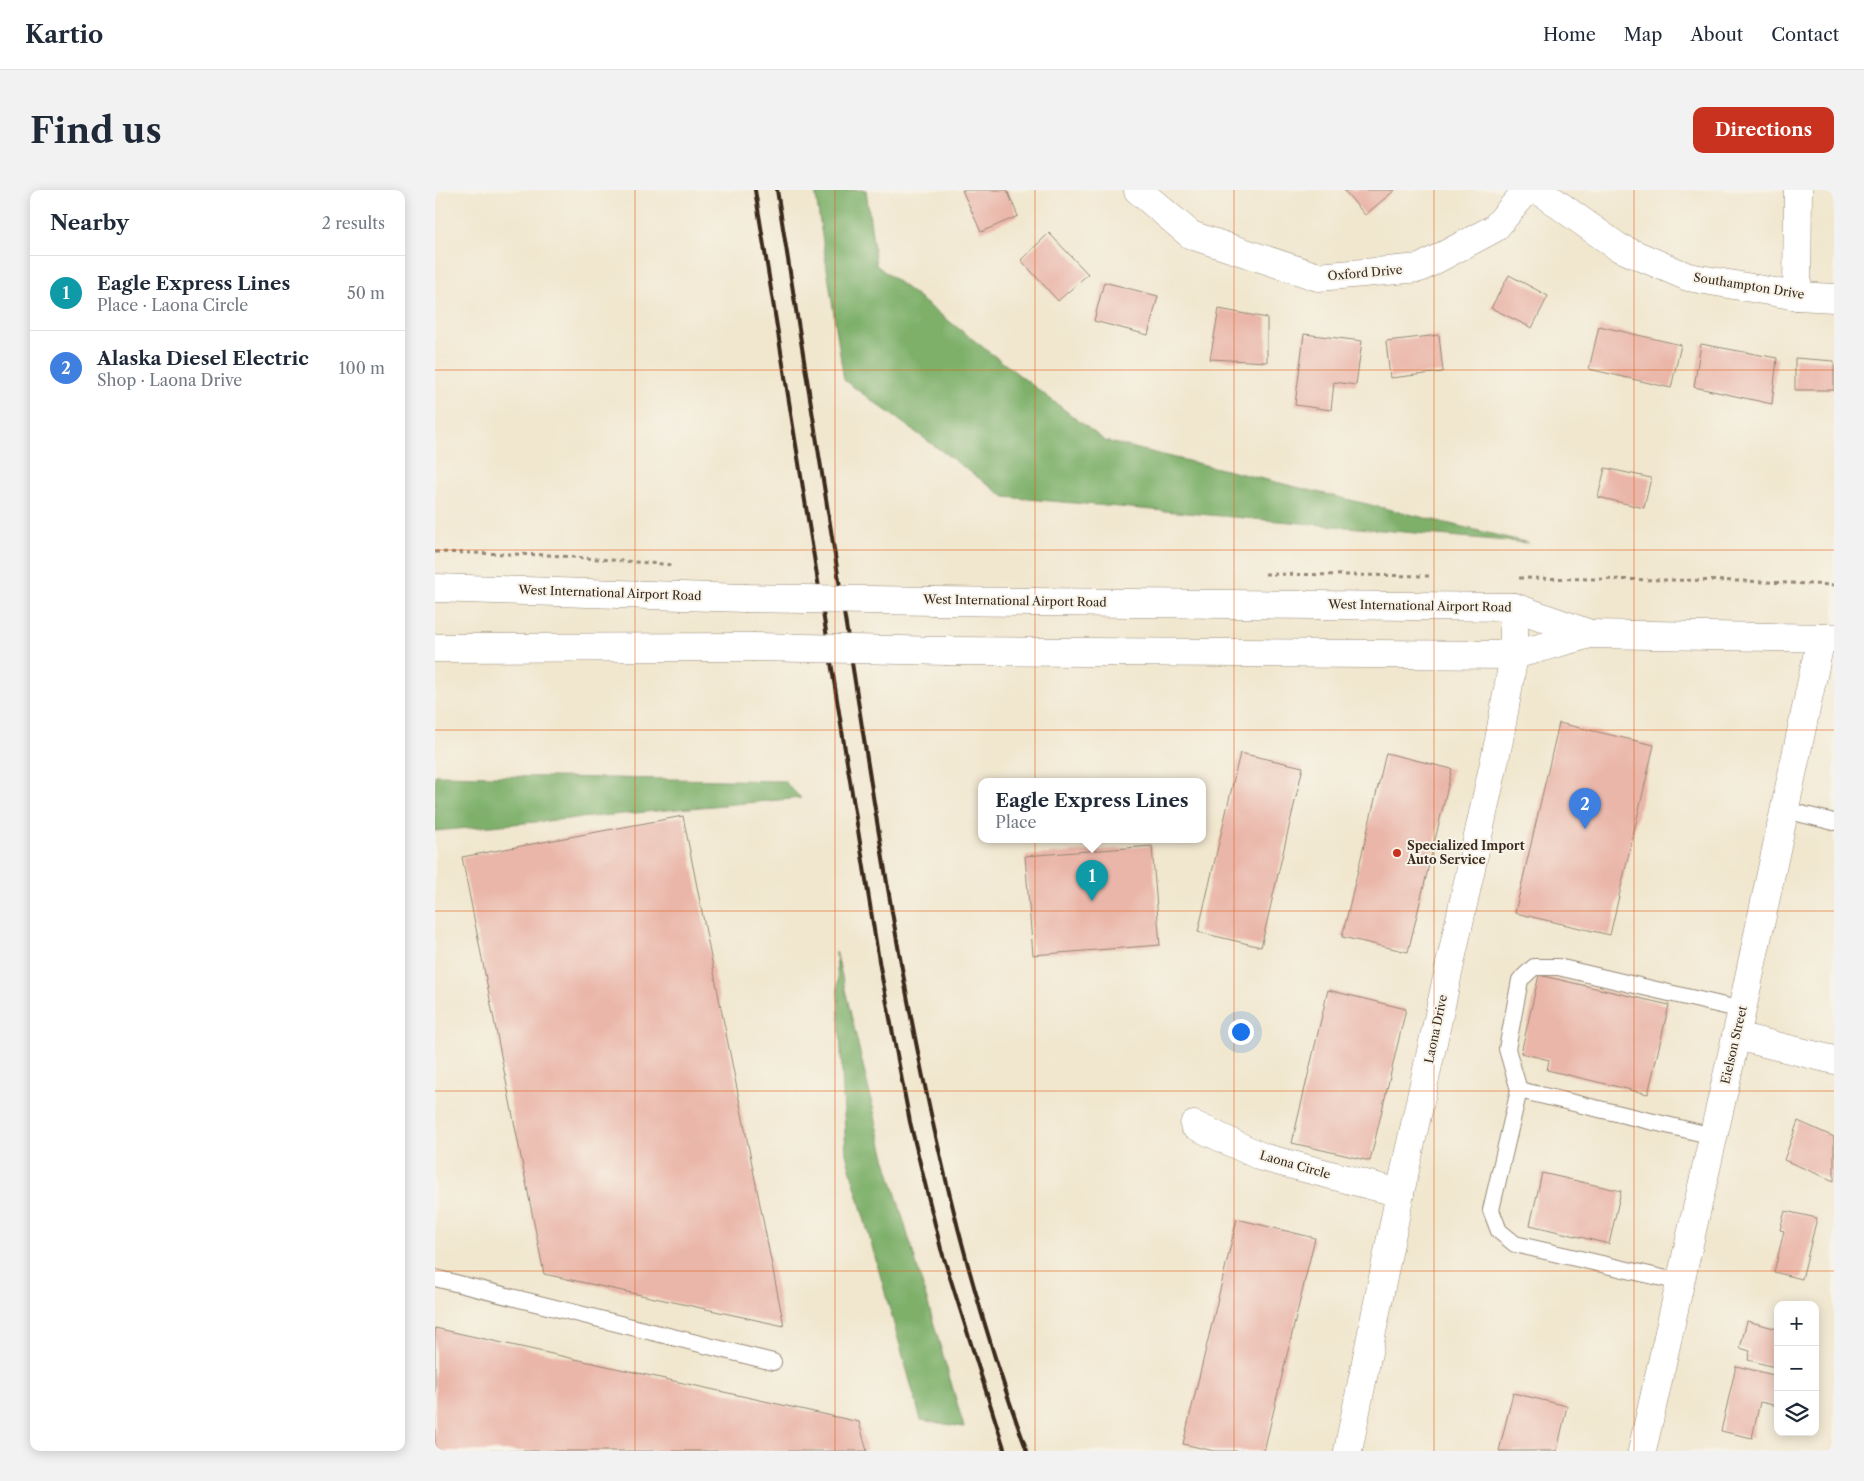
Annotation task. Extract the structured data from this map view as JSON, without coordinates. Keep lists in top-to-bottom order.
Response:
{
  "streets": {
    "street": [
      "Oxford Drive",
      "Southampton Drive",
      "West International Airport Road",
      "Laona Drive",
      "Eielson Street",
      "Laona Circle"
    ]
  },
  "crossings": [
    ["West International Airport Road", "Laona Drive"],
    ["West International Airport Road", "Eielson Street"],
    ["Laona Drive", "Laona Circle"]
  ],
  "places": ["Specialized Import Auto Service"],
  "page": {
    "header": "Kartio",
    "nav": [
      "Home",
      "Map",
      "About",
      "Contact"
    ],
    "buttons": "Directions",
    "title": "Find us",
    "heading": ["Nearby", "2 results"],
    "list": [
      {
        "mark": "1",
        "name": "Eagle Express Lines",
        "note": "Place · Laona Circle",
        "value": "50 m"
      },
      {
        "mark": "2",
        "name": "Alaska Diesel Electric",
        "note": "Shop · Laona Drive",
        "value": "100 m"
      }
    ],
    "popup": ["Eagle Express Lines", "Place"],
    "pins": ["2", "1"],
    "map_buttons": ["+", "−"]
  }
}
